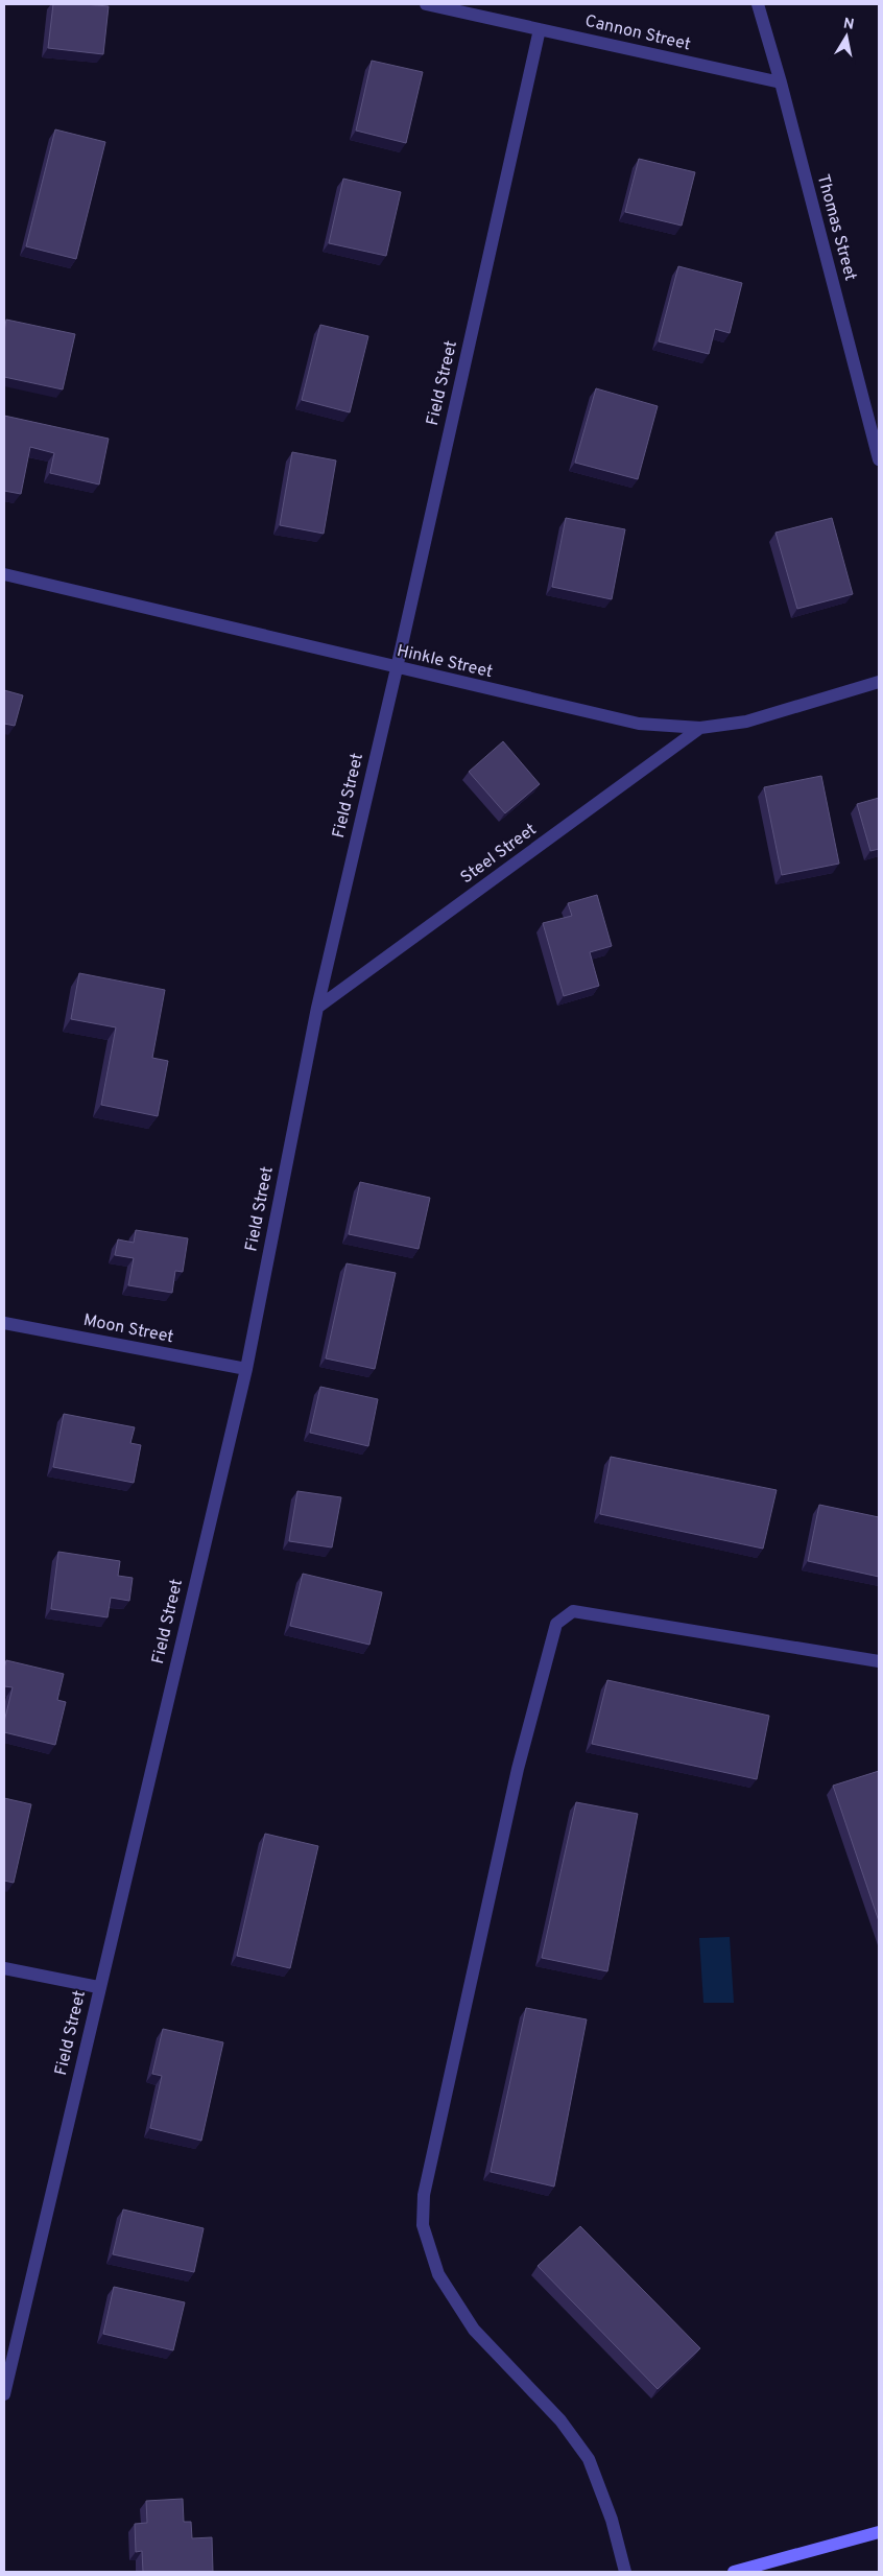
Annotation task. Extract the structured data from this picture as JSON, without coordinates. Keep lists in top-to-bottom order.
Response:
{
  "streets": {
    "street": [
      "Cannon Street",
      "Thomas Street",
      "Field Street",
      "Hinkle Street",
      "Steel Street",
      "Moon Street"
    ]
  },
  "crossings": [
    ["Cannon Street", "Thomas Street"],
    ["Cannon Street", "Field Street"],
    ["Field Street", "Hinkle Street"],
    ["Field Street", "Steel Street"],
    ["Field Street", "Moon Street"],
    ["Hinkle Street", "Steel Street"]
  ],
  "north": "top"
}
